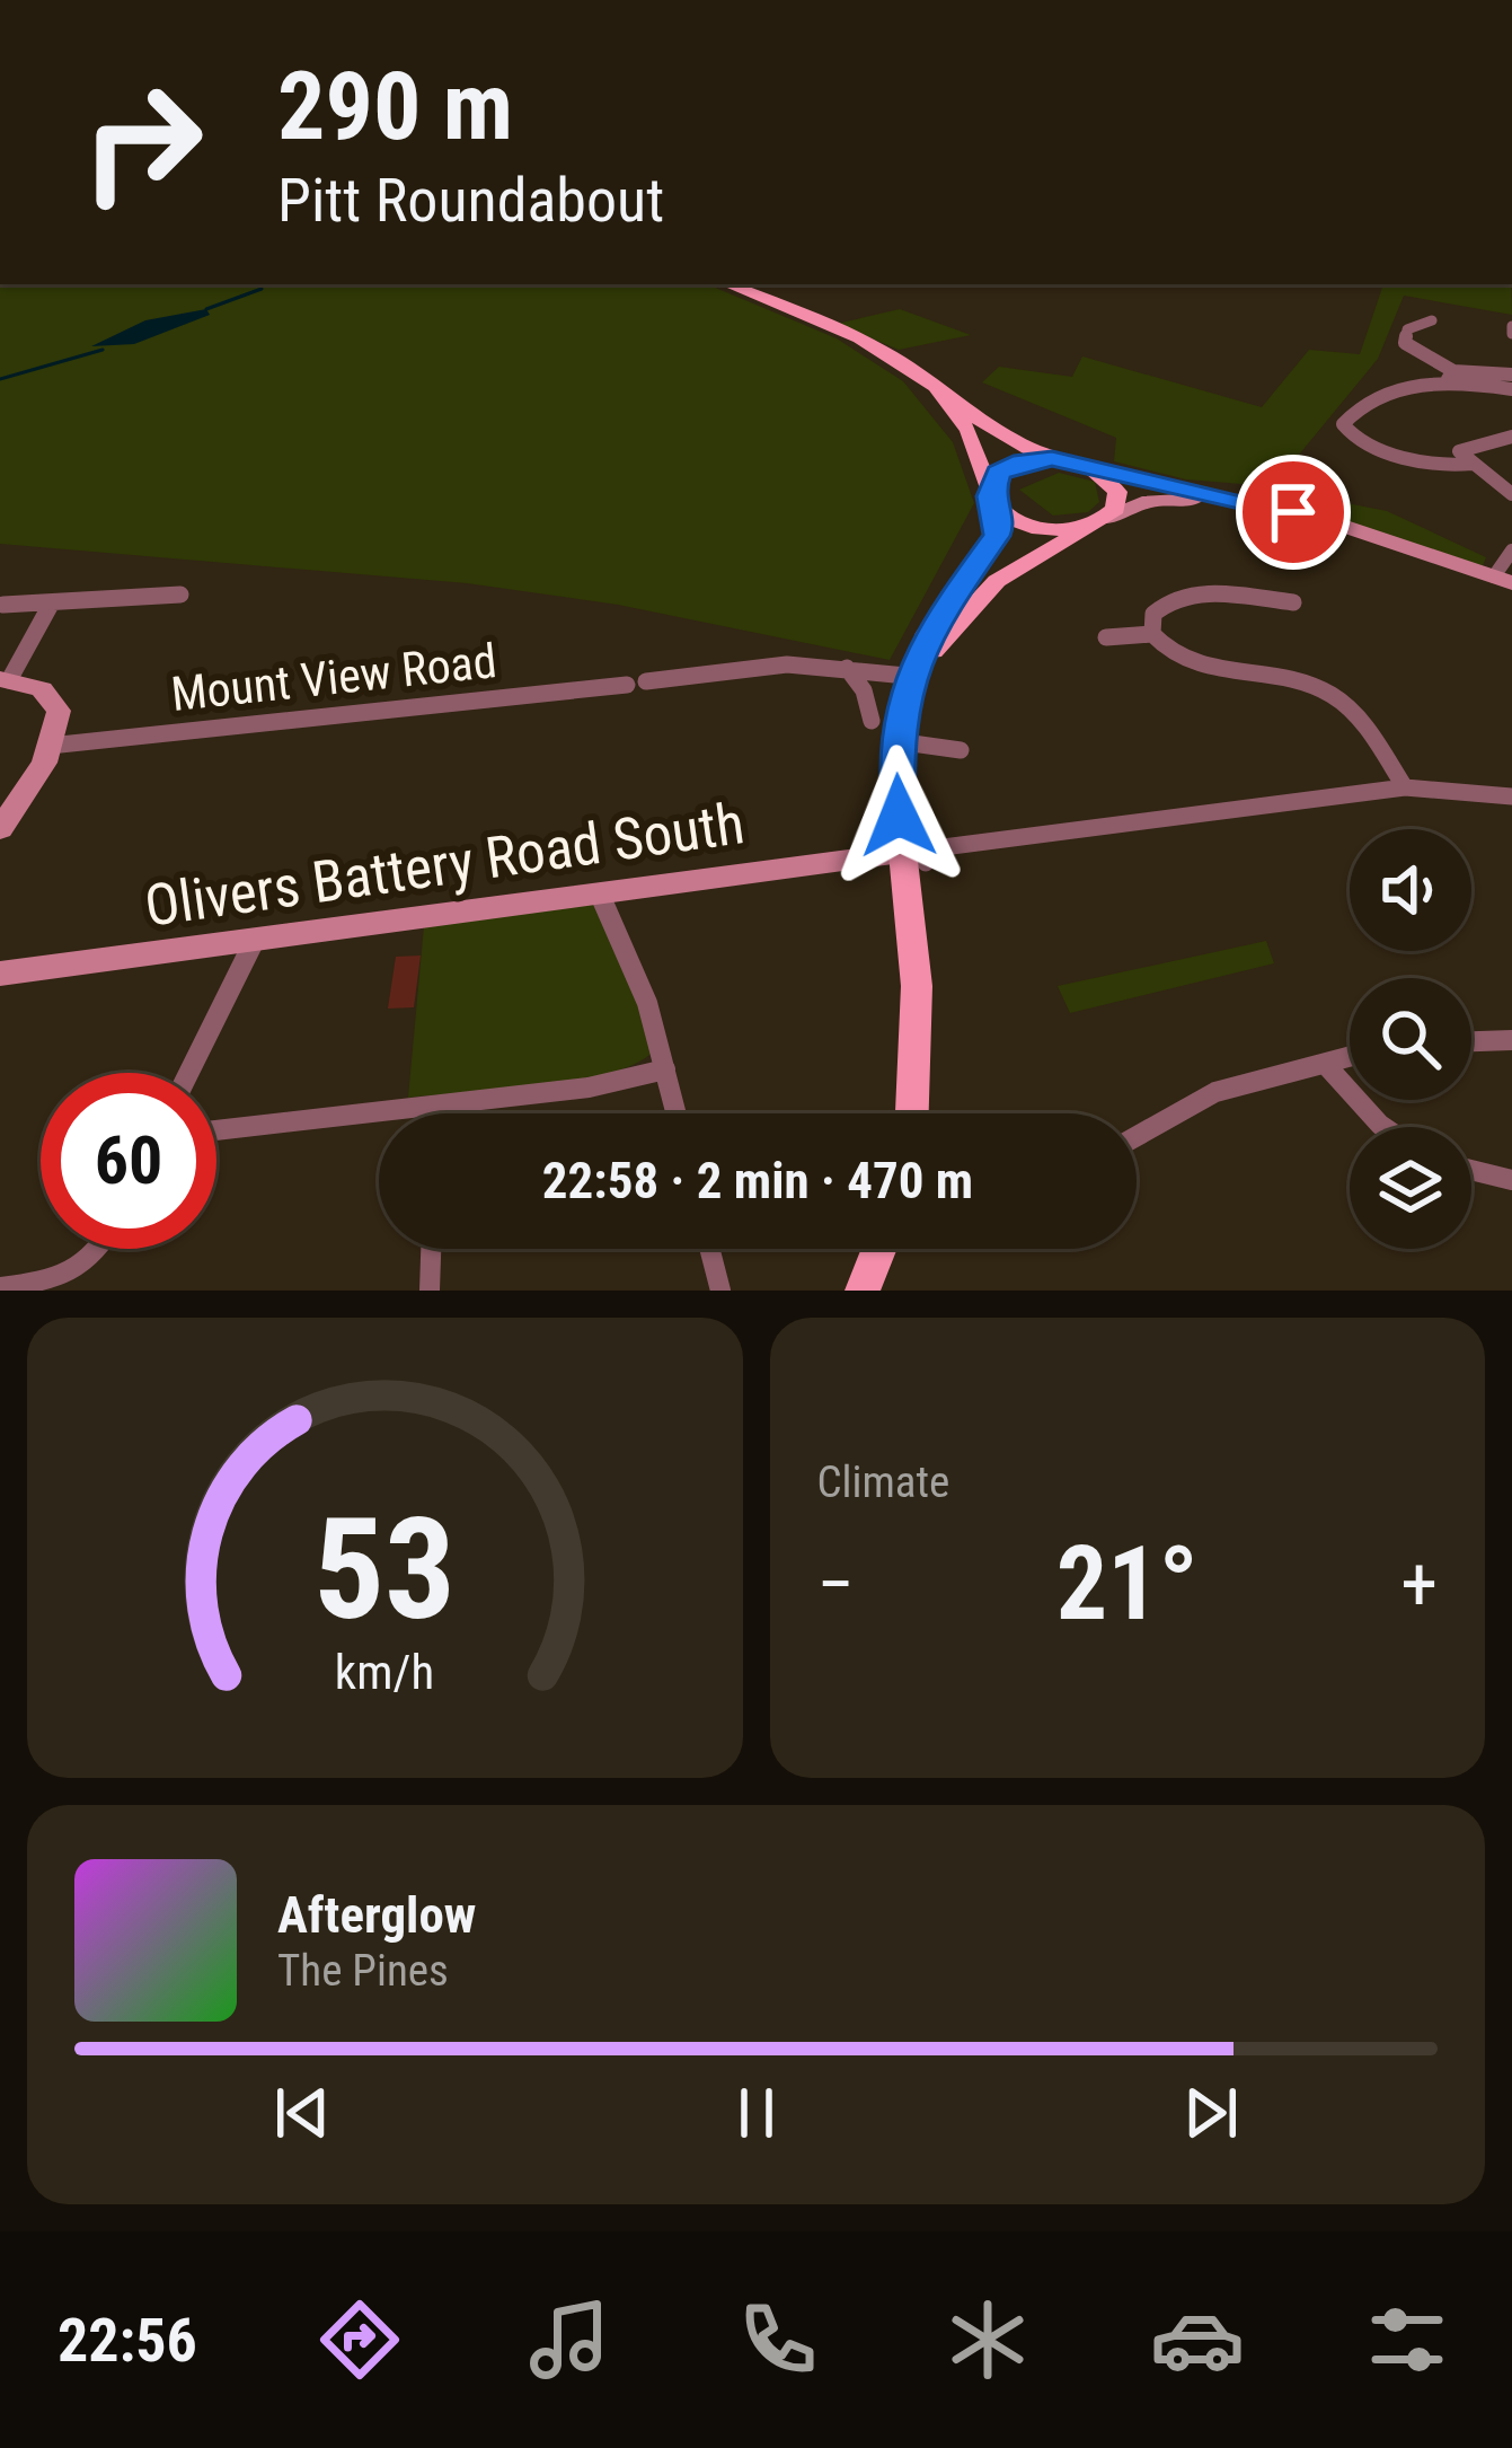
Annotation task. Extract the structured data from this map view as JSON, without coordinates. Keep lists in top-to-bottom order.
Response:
{
  "streets": {
    "street": ["Mount View Road", "Olivers Battery Road South"]
  },
  "page": {
    "turn": ["290 m", "Pitt Roundabout"],
    "limit": "60",
    "trip": "22:58 · 2 min · 470 m",
    "tile": "Climate",
    "heat": ["−", "21°", "+"],
    "song": ["Afterglow", "The Pines"],
    "tabs": "22:56",
    "gauge": ["53", "km/h"]
  }
}
